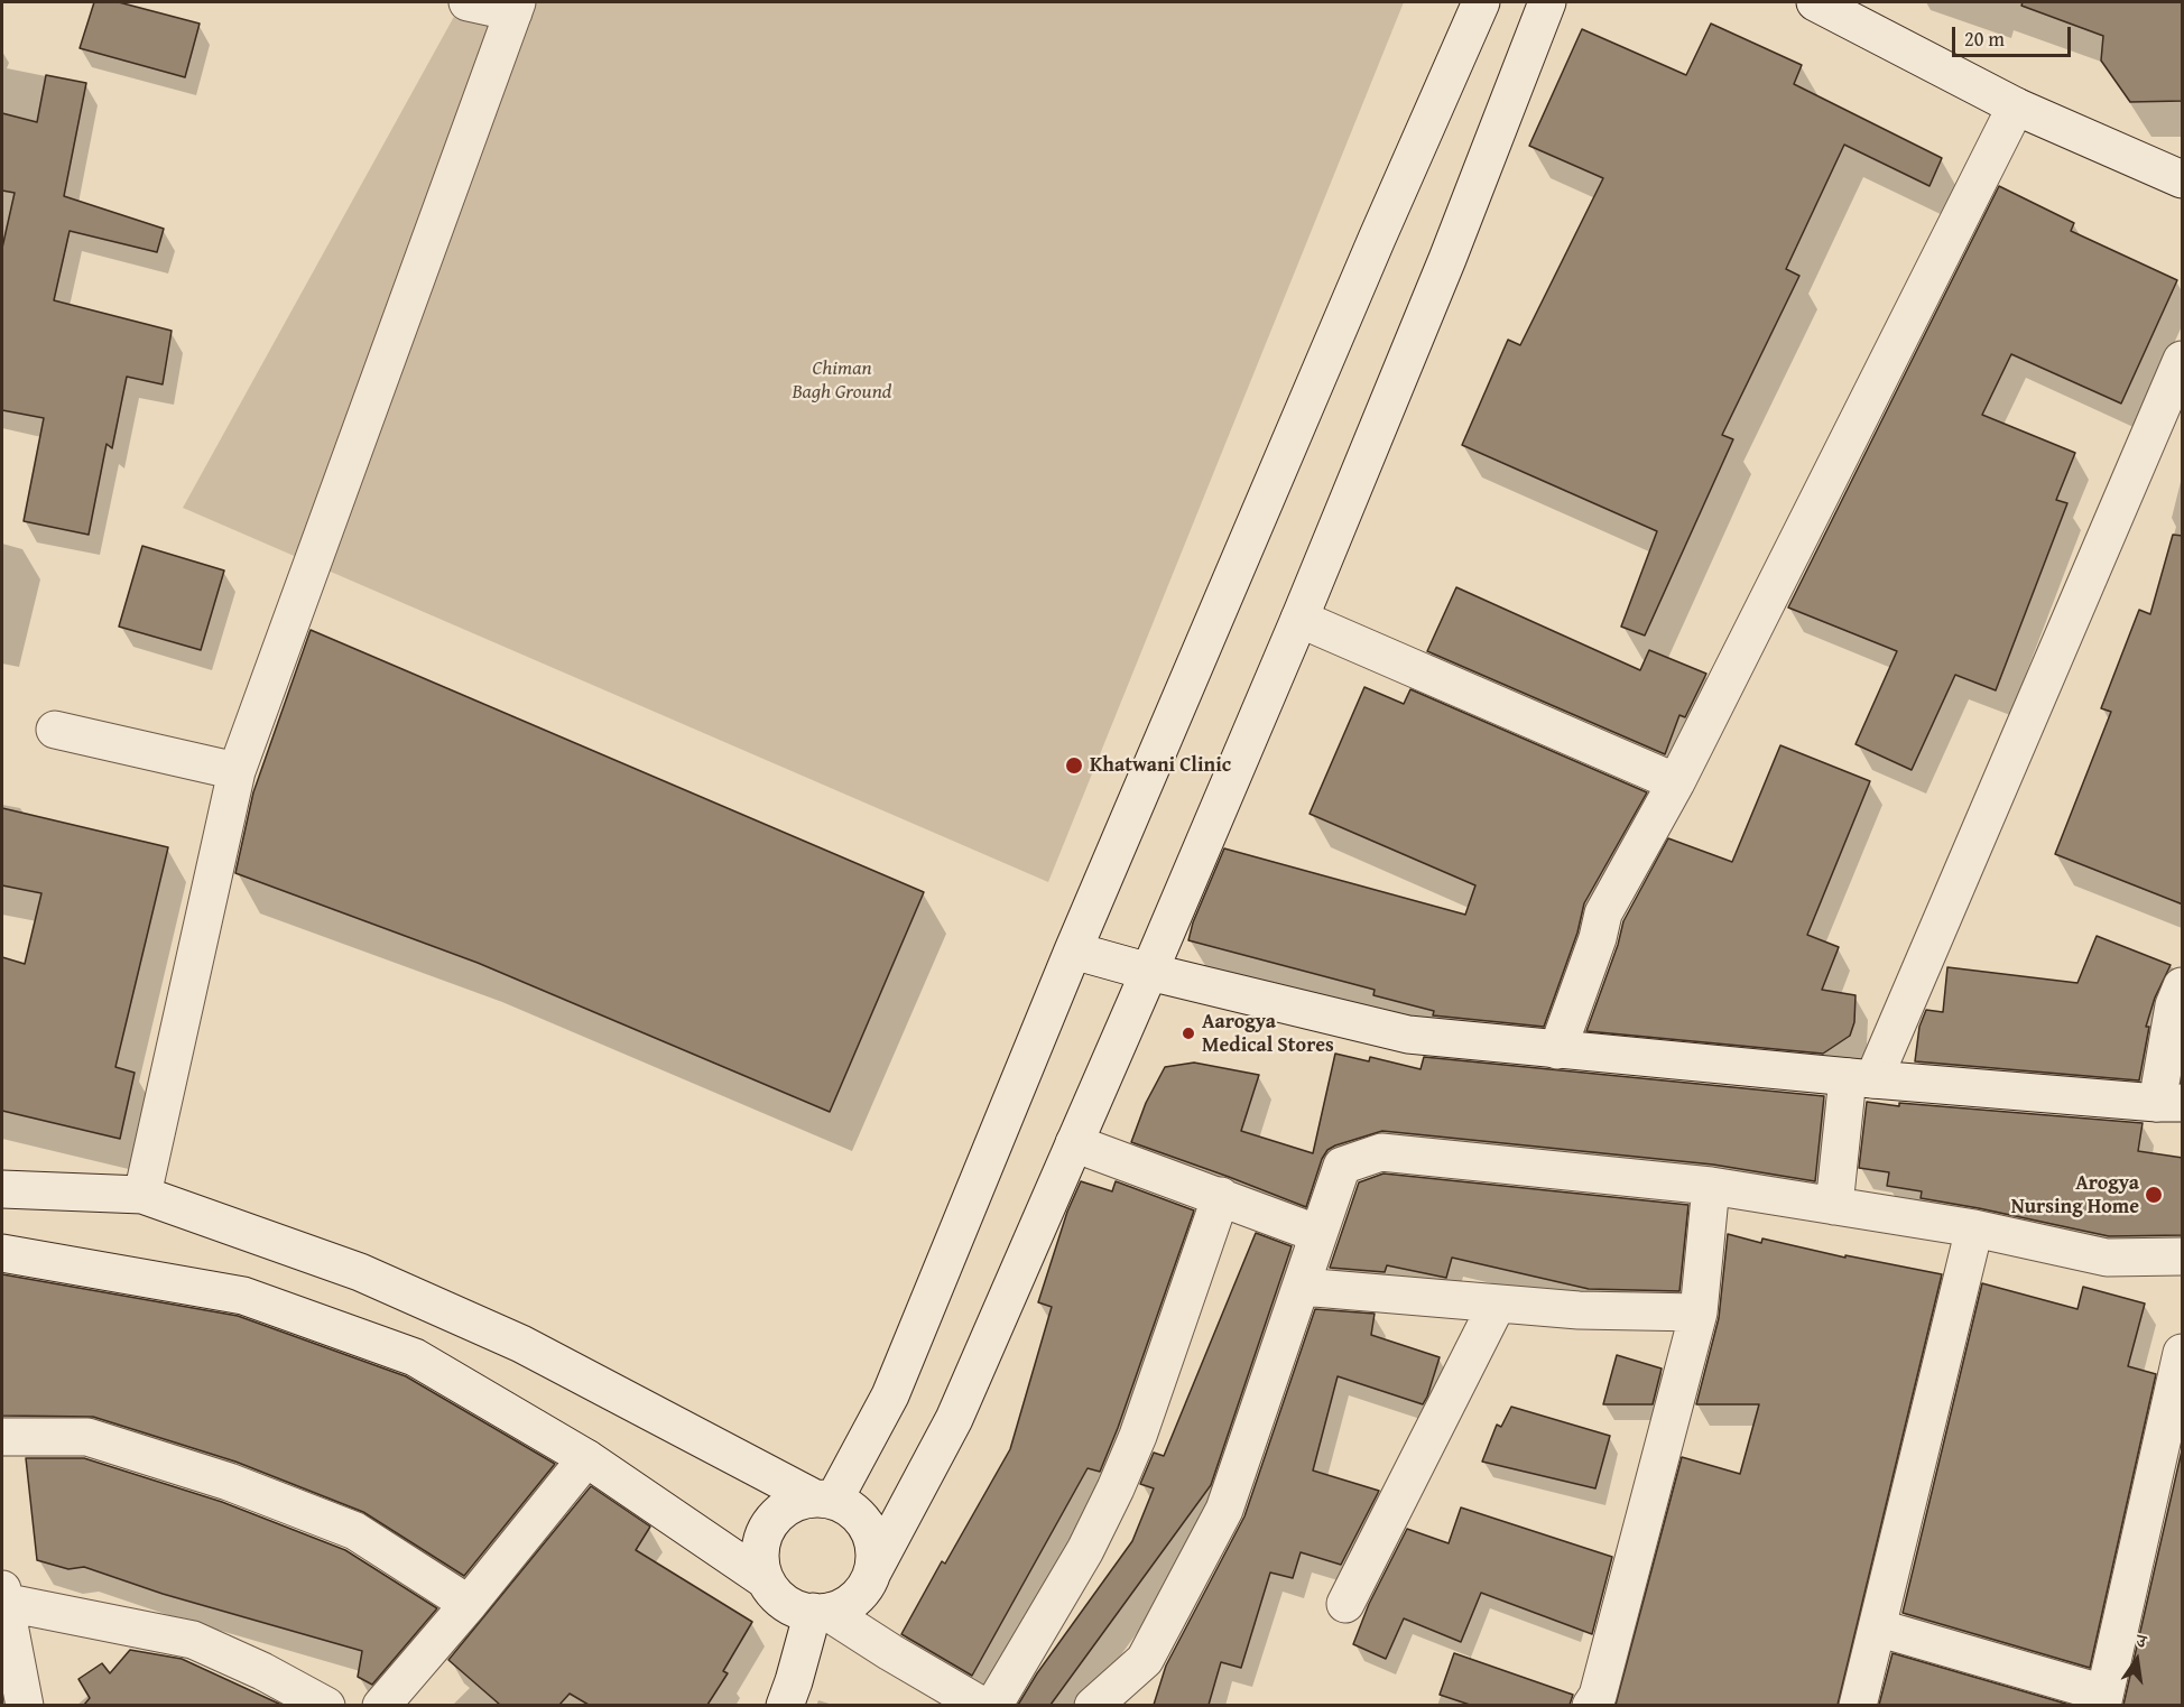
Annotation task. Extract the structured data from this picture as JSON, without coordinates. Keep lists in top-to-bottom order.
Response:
{
  "parks": ["Chiman Bagh Ground"],
  "places": ["Khatwani Clinic", "Aarogya Medical Stores", "Arogya Nursing Home"],
  "scale_bar": "20 m",
  "north": "top"
}
